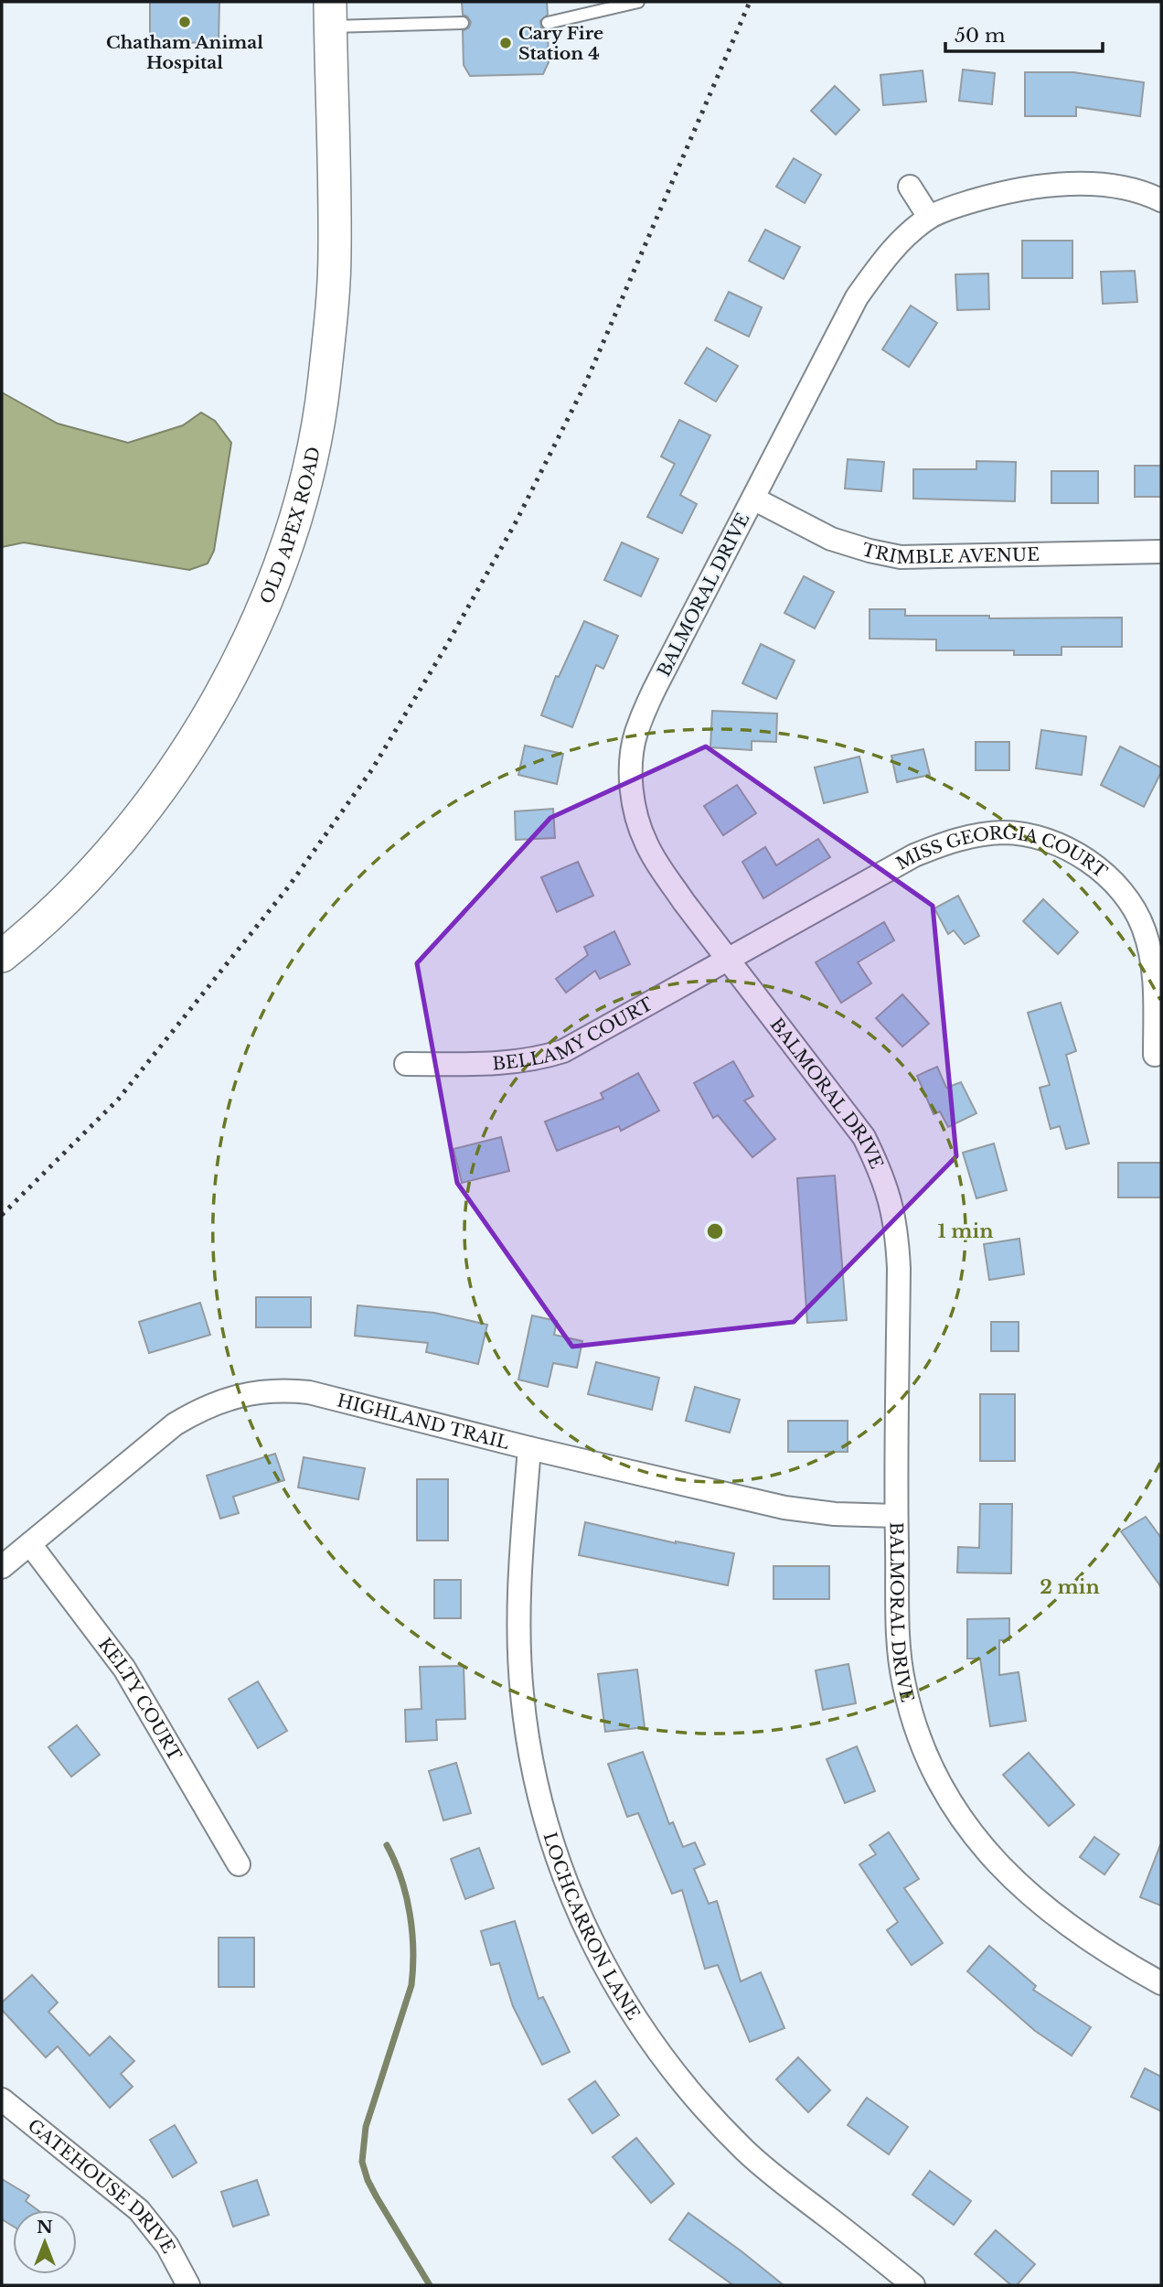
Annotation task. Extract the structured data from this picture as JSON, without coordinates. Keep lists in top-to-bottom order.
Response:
{
  "streets": {
    "main road": ["OLD APEX ROAD"],
    "street": [
      "TRIMBLE AVENUE",
      "BALMORAL DRIVE",
      "MISS GEORGIA COURT",
      "BELLAMY COURT",
      "HIGHLAND TRAIL",
      "KELTY COURT",
      "LOCHCARRON LANE",
      "GATEHOUSE DRIVE"
    ]
  },
  "crossings": [
    ["TRIMBLE AVENUE", "BALMORAL DRIVE"],
    ["BALMORAL DRIVE", "MISS GEORGIA COURT"],
    ["BALMORAL DRIVE", "BELLAMY COURT"],
    ["BALMORAL DRIVE", "HIGHLAND TRAIL"],
    ["MISS GEORGIA COURT", "BELLAMY COURT"],
    ["HIGHLAND TRAIL", "KELTY COURT"],
    ["HIGHLAND TRAIL", "LOCHCARRON LANE"]
  ],
  "places": ["Chatham Animal Hospital", "Cary Fire Station 4"],
  "scale_bar": "50 m",
  "north": "top",
  "rings": ["1 min", "2 min"]
}
